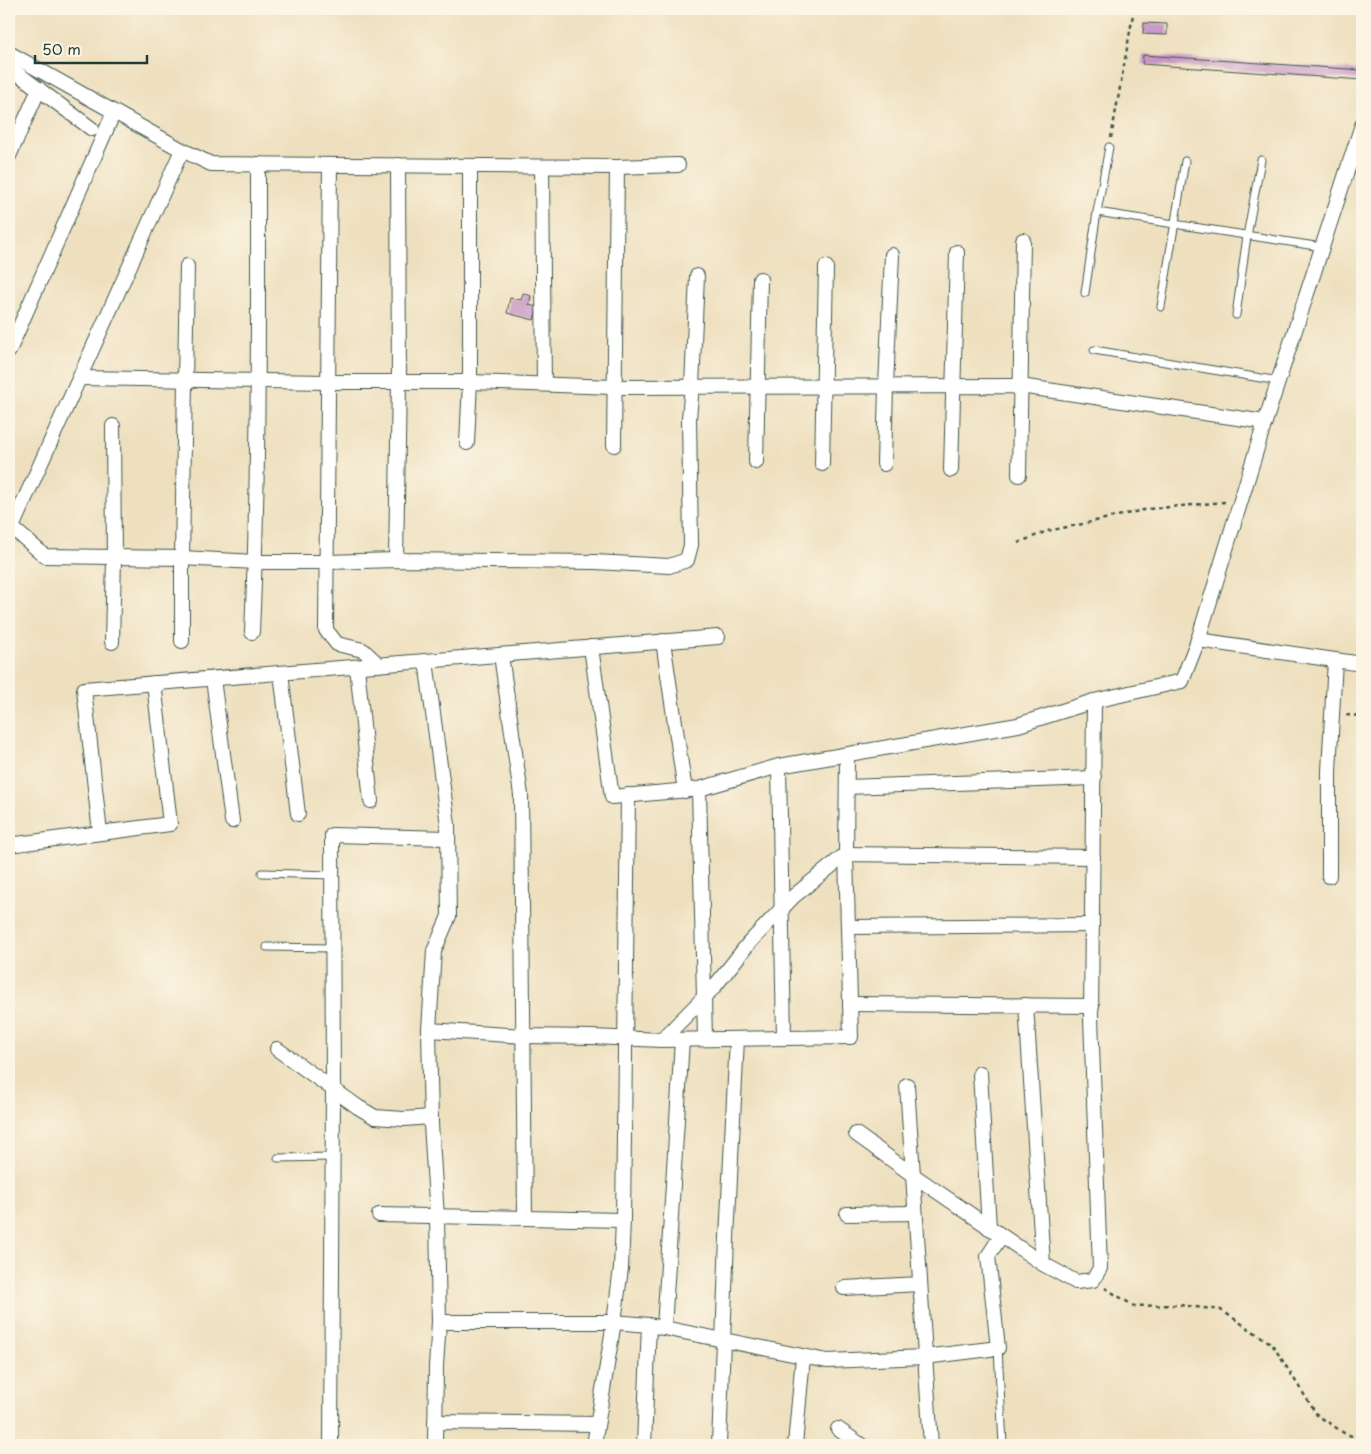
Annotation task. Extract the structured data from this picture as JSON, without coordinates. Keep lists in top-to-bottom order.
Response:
{
  "scale_bar": "50 m"
}
